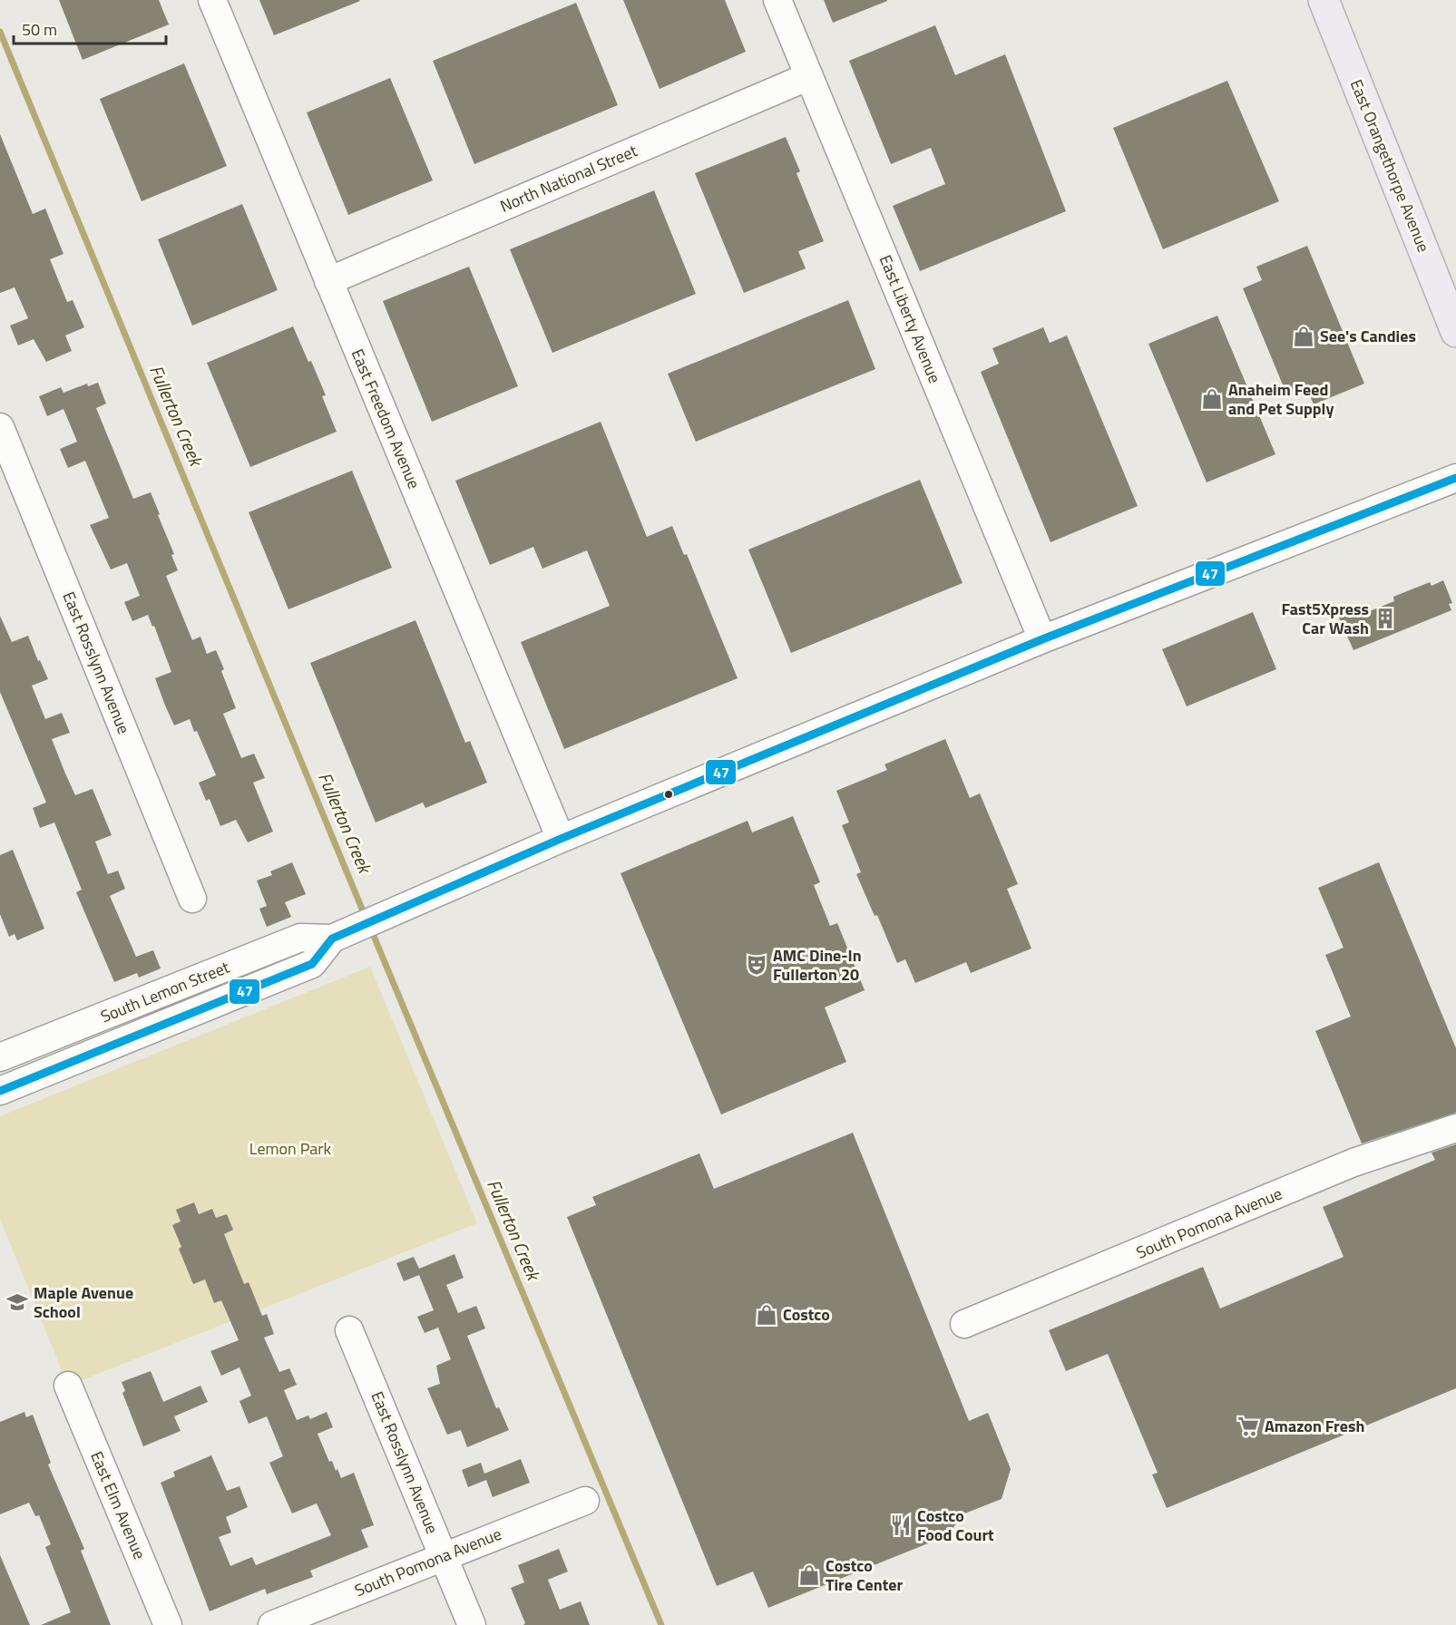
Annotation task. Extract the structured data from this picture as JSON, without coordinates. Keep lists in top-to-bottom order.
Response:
{
  "streets": {
    "main road": ["East Orangethorpe Avenue"],
    "street": [
      "North National Street",
      "East Liberty Avenue",
      "East Freedom Avenue",
      "East Rosslynn Avenue",
      "South Lemon Street",
      "South Pomona Avenue",
      "East Elm Avenue"
    ]
  },
  "crossings": [
    ["North National Street", "East Liberty Avenue"],
    ["North National Street", "East Freedom Avenue"],
    ["East Liberty Avenue", "South Lemon Street"],
    ["East Freedom Avenue", "South Lemon Street"],
    ["East Rosslynn Avenue", "South Pomona Avenue"]
  ],
  "water": ["Fullerton Creek"],
  "parks": ["Lemon Park"],
  "places": {
    "shop": [
      "See's Candies",
      "Anaheim Feed and Pet Supply",
      "Costco",
      "Costco Tire Center"
    ],
    "building": ["Fast5Xpress Car Wash"],
    "theatre": ["AMC Dine-In Fullerton 20"],
    "school or university": ["Maple Avenue School"],
    "supermarket": ["Amazon Fresh"],
    "restaurant": ["Costco Food Court"]
  },
  "lines": ["transit line 47"],
  "scale_bar": "50 m"
}
